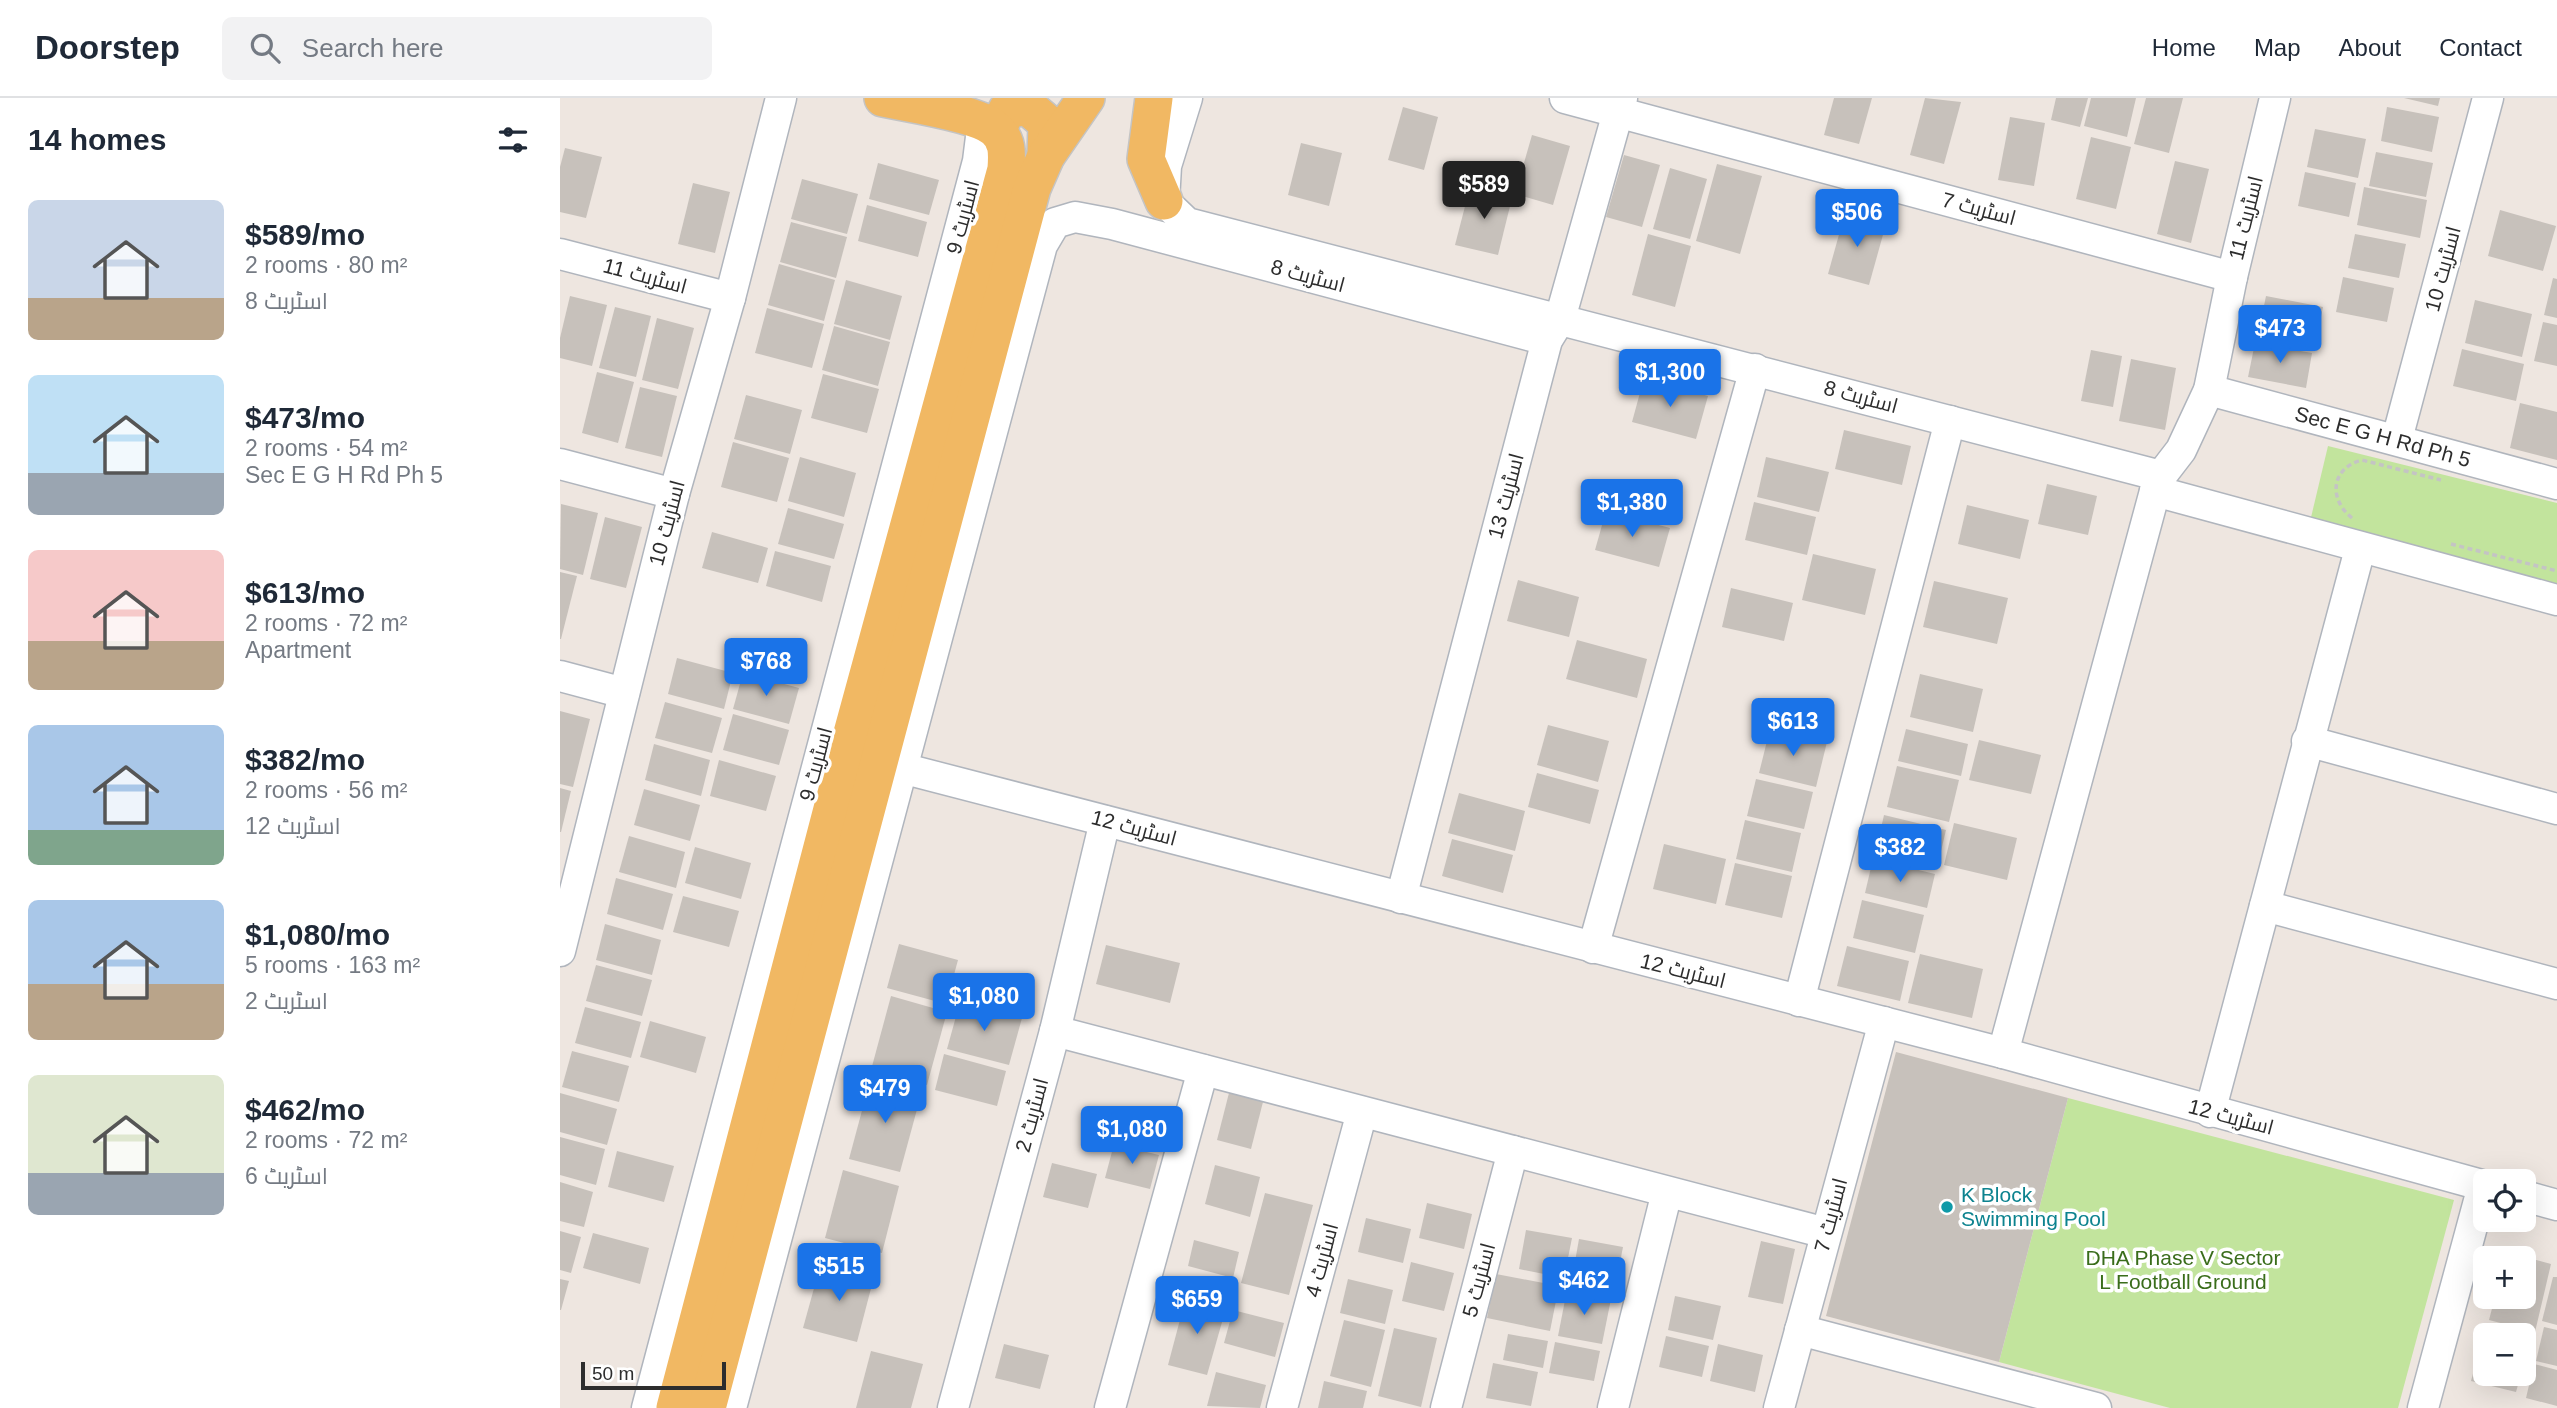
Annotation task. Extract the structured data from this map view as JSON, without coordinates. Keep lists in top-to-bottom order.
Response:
{
  "streets": {
    "street": [
      "اسٹریٹ 7",
      "اسٹریٹ 9",
      "اسٹریٹ 11",
      "اسٹریٹ 10",
      "اسٹریٹ 8",
      "Sec E G H Rd Ph 5",
      "اسٹریٹ 13",
      "اسٹریٹ 12",
      "اسٹریٹ 2",
      "اسٹریٹ 4",
      "اسٹریٹ 5"
    ]
  },
  "crossings": [
    ["اسٹریٹ 7", "اسٹریٹ 11"],
    ["اسٹریٹ 7", "اسٹریٹ 13"],
    ["اسٹریٹ 7", "اسٹریٹ 12"],
    ["اسٹریٹ 11", "اسٹریٹ 10"],
    ["اسٹریٹ 11", "اسٹریٹ 8"],
    ["اسٹریٹ 11", "Sec E G H Rd Ph 5"],
    ["اسٹریٹ 10", "Sec E G H Rd Ph 5"],
    ["اسٹریٹ 8", "اسٹریٹ 13"],
    ["اسٹریٹ 13", "اسٹریٹ 12"],
    ["اسٹریٹ 12", "اسٹریٹ 2"]
  ],
  "parks": ["DHA Phase V Sector L Football Ground"],
  "places": ["K Block Swimming Pool"],
  "scale_bar": "50 m",
  "page": {
    "header": "Doorstep",
    "search": "Search here",
    "nav": [
      "Home",
      "Map",
      "About",
      "Contact"
    ],
    "heading": "14 homes",
    "price": [
      "$589",
      "$506",
      "$473",
      "$1,300",
      "$1,380",
      "$768",
      "$613",
      "$382",
      "$1,080",
      "$479",
      "$1,080",
      "$515",
      "$462",
      "$659"
    ],
    "list": [
      {
        "name": "$589/mo",
        "note": "2 rooms · 80 m² · اسٹریٹ 8"
      },
      {
        "name": "$473/mo",
        "note": "2 rooms · 54 m² · Sec E G H Rd Ph 5"
      },
      {
        "name": "$613/mo",
        "note": "2 rooms · 72 m² · Apartment"
      },
      {
        "name": "$382/mo",
        "note": "2 rooms · 56 m² · اسٹریٹ 12"
      },
      {
        "name": "$1,080/mo",
        "note": "5 rooms · 163 m² · اسٹریٹ 2"
      },
      {
        "name": "$462/mo",
        "note": "2 rooms · 72 m² · اسٹریٹ 6"
      }
    ],
    "map_buttons": ["+", "−"],
    "scale": "50 m"
  }
}
